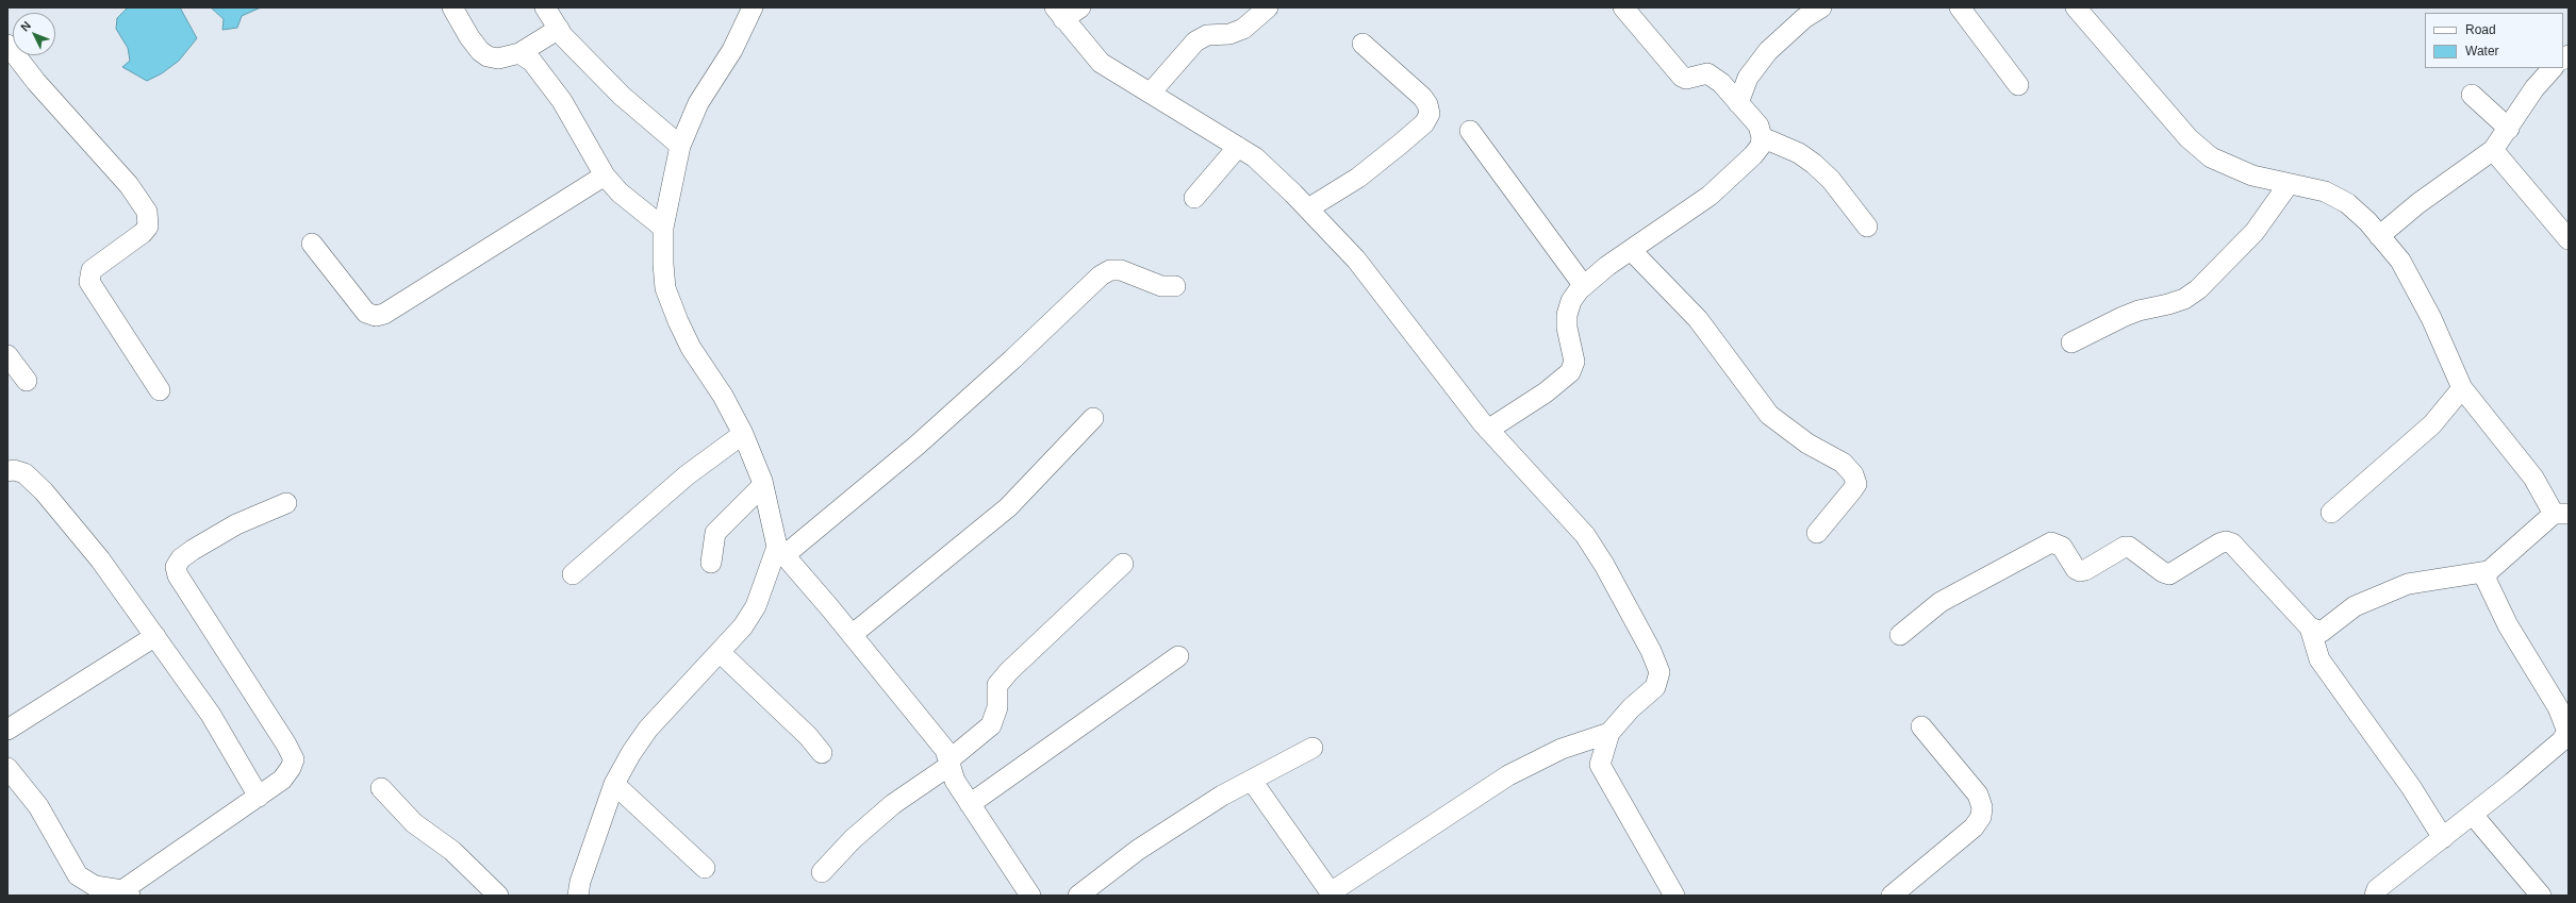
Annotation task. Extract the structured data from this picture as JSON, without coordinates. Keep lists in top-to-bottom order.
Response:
{
  "legend": ["Road", "Water"],
  "north": "top left"
}
